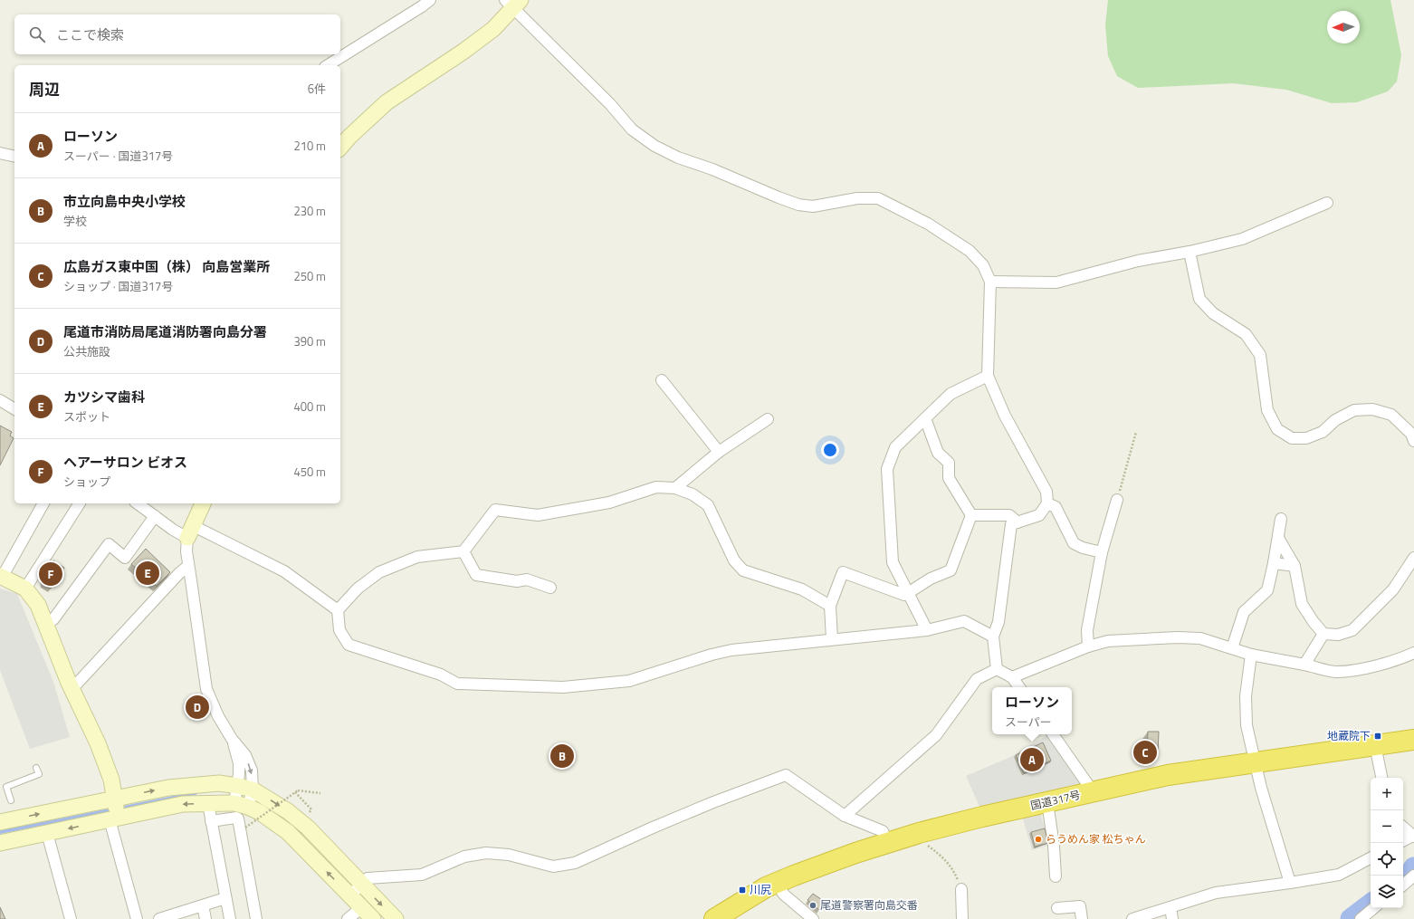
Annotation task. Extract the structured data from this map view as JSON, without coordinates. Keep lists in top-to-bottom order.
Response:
{
  "streets": {
    "highway": ["国道317号"]
  },
  "places": {
    "transit": ["地蔵院下", "川尻"],
    "other": ["らうめん家 松ちゃん", "尾道警察署向島交番"]
  },
  "north": "left",
  "page": {
    "search": "ここで検索",
    "heading": ["周辺", "6件"],
    "list": [
      {
        "mark": "A",
        "name": "ローソン",
        "note": "スーパー · 国道317号",
        "value": "210 m"
      },
      {
        "mark": "B",
        "name": "市立向島中央小学校",
        "note": "学校",
        "value": "230 m"
      },
      {
        "mark": "C",
        "name": "広島ガス東中国（株） 向島営業所",
        "note": "ショップ · 国道317号",
        "value": "250 m"
      },
      {
        "mark": "D",
        "name": "尾道市消防局尾道消防署向島分署",
        "note": "公共施設",
        "value": "390 m"
      },
      {
        "mark": "E",
        "name": "カツシマ歯科",
        "note": "スポット",
        "value": "400 m"
      },
      {
        "mark": "F",
        "name": "ヘアーサロン ビオス",
        "note": "ショップ",
        "value": "450 m"
      }
    ],
    "pins": [
      "E",
      "F",
      "D",
      "C",
      "B",
      "A"
    ],
    "popup": ["ローソン", "スーパー"],
    "map_buttons": ["+", "−"]
  }
}
